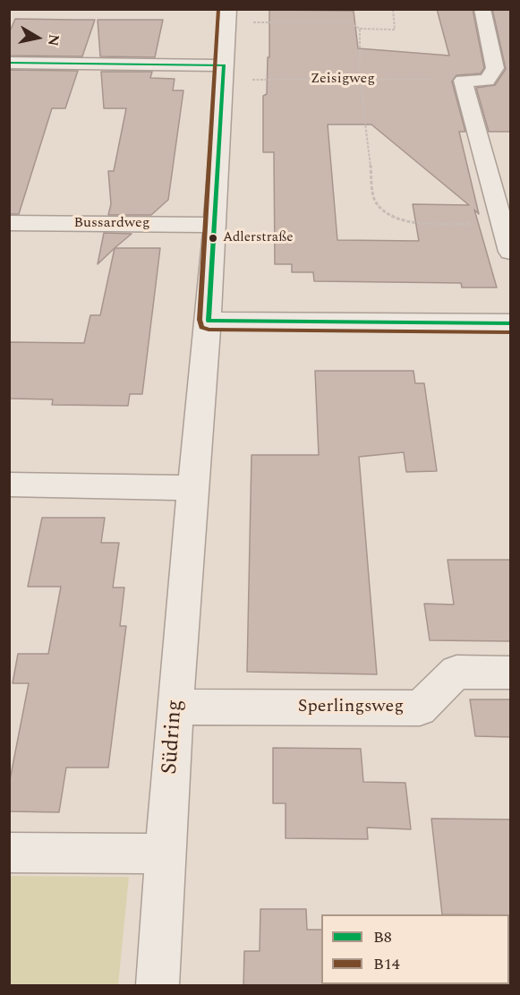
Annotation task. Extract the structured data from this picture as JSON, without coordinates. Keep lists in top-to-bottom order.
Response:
{
  "streets": {
    "street": ["Bussardweg", "Sperlingsweg", "Südring"],
    "path": ["Zeisigweg"]
  },
  "crossings": [
    ["Zeisigweg", "Südring"],
    ["Bussardweg", "Südring"],
    ["Sperlingsweg", "Südring"]
  ],
  "places": ["Adlerstraße"],
  "lines": ["transit line B14", "transit line B8"],
  "legend": ["B8", "B14"],
  "north": "right"
}
